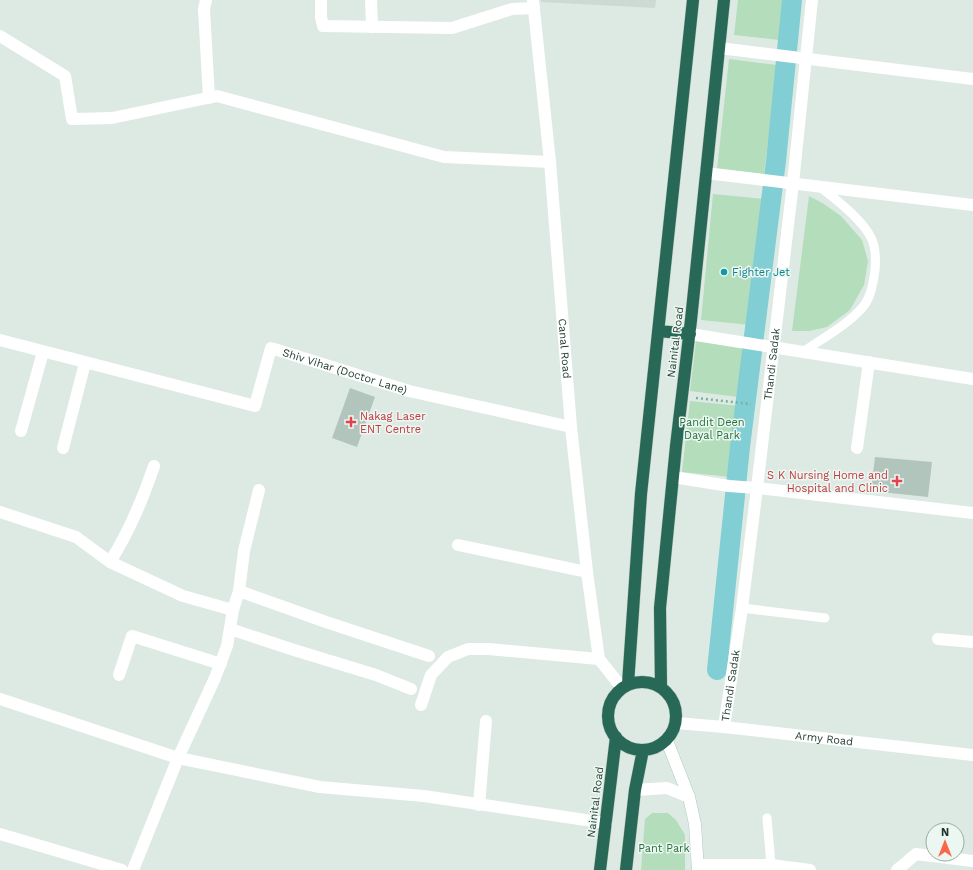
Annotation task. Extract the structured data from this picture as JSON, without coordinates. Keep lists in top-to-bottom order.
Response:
{
  "streets": {
    "highway": ["Nainital Road"],
    "street": [
      "Canal Road",
      "Thandi Sadak",
      "Shiv Vihar (Doctor Lane)",
      "Army Road"
    ]
  },
  "crossings": [
    ["Nainital Road", "Army Road"],
    ["Canal Road", "Shiv Vihar (Doctor Lane)"],
    ["Thandi Sadak", "Army Road"]
  ],
  "parks": ["Pandit Deen Dayal Park", "Pant Park"],
  "places": {
    "other": ["Fighter Jet"],
    "health": ["Nakag Laser ENT Centre", "S K Nursing Home and Hospital and Clinic"]
  },
  "north": "top"
}
